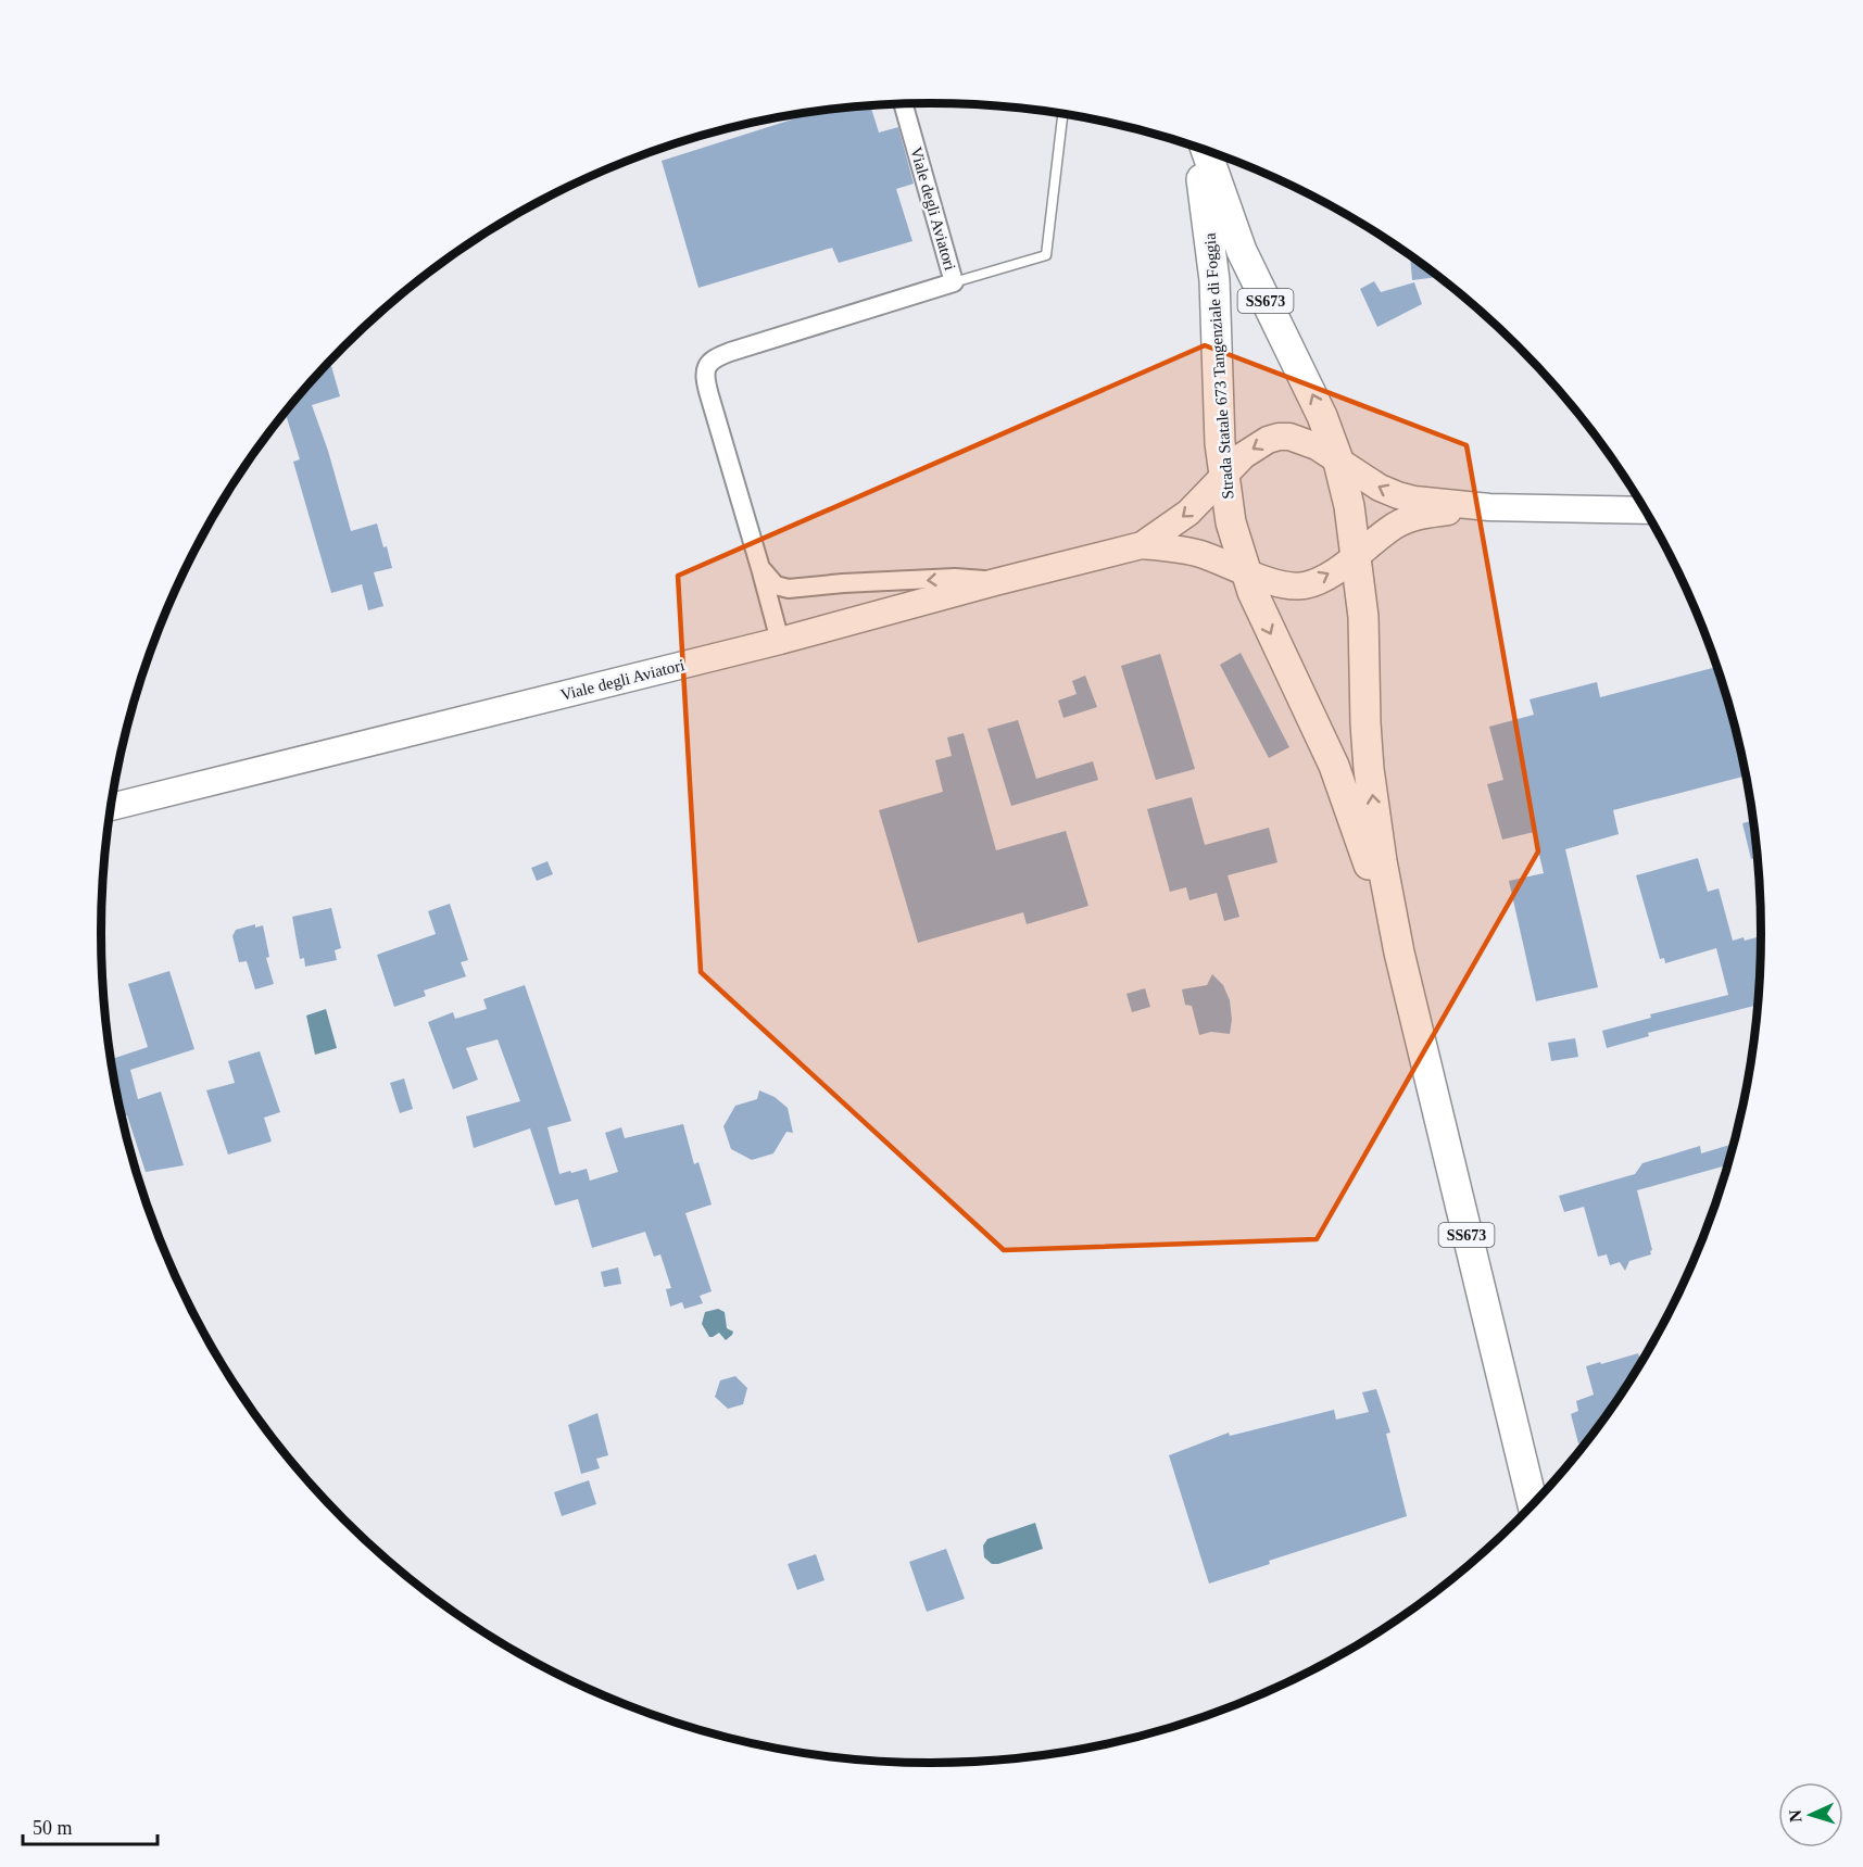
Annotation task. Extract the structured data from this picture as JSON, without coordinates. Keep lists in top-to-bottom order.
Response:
{
  "streets": {
    "main road": ["Viale degli Aviatori", "SS673", "Strada Statale 673 Tangenziale di Foggia"]
  },
  "crossings": [
    ["Viale degli Aviatori", "Strada Statale 673 Tangenziale di Foggia"]
  ],
  "scale_bar": "50 m",
  "north": "left"
}
